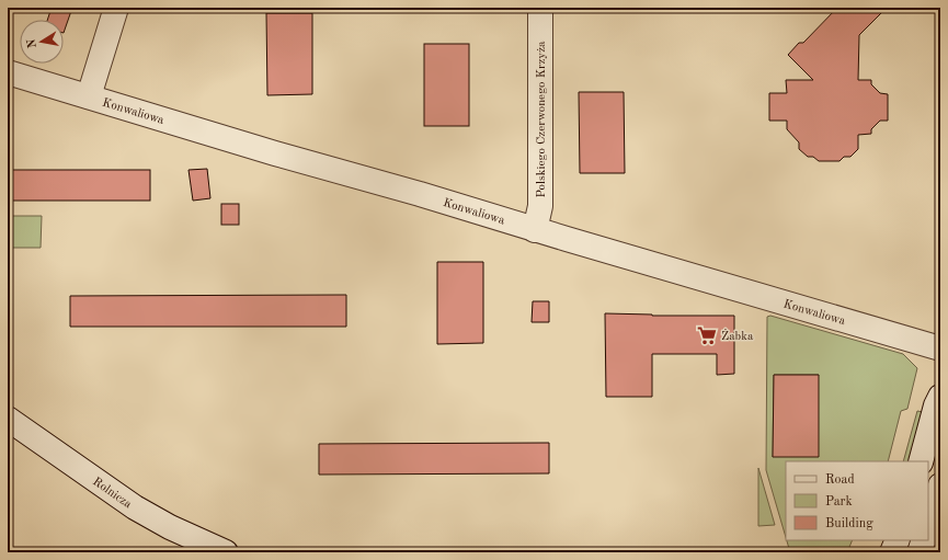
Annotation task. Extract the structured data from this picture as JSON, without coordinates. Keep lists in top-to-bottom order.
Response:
{
  "streets": {
    "street": ["Konwaliowa", "Polskiego Czerwonego Krzyża", "Rolnicza"]
  },
  "crossings": [
    ["Konwaliowa", "Polskiego Czerwonego Krzyża"]
  ],
  "places": {
    "supermarket": ["Żabka"]
  },
  "legend": ["Road", "Park", "Building"],
  "north": "left"
}
